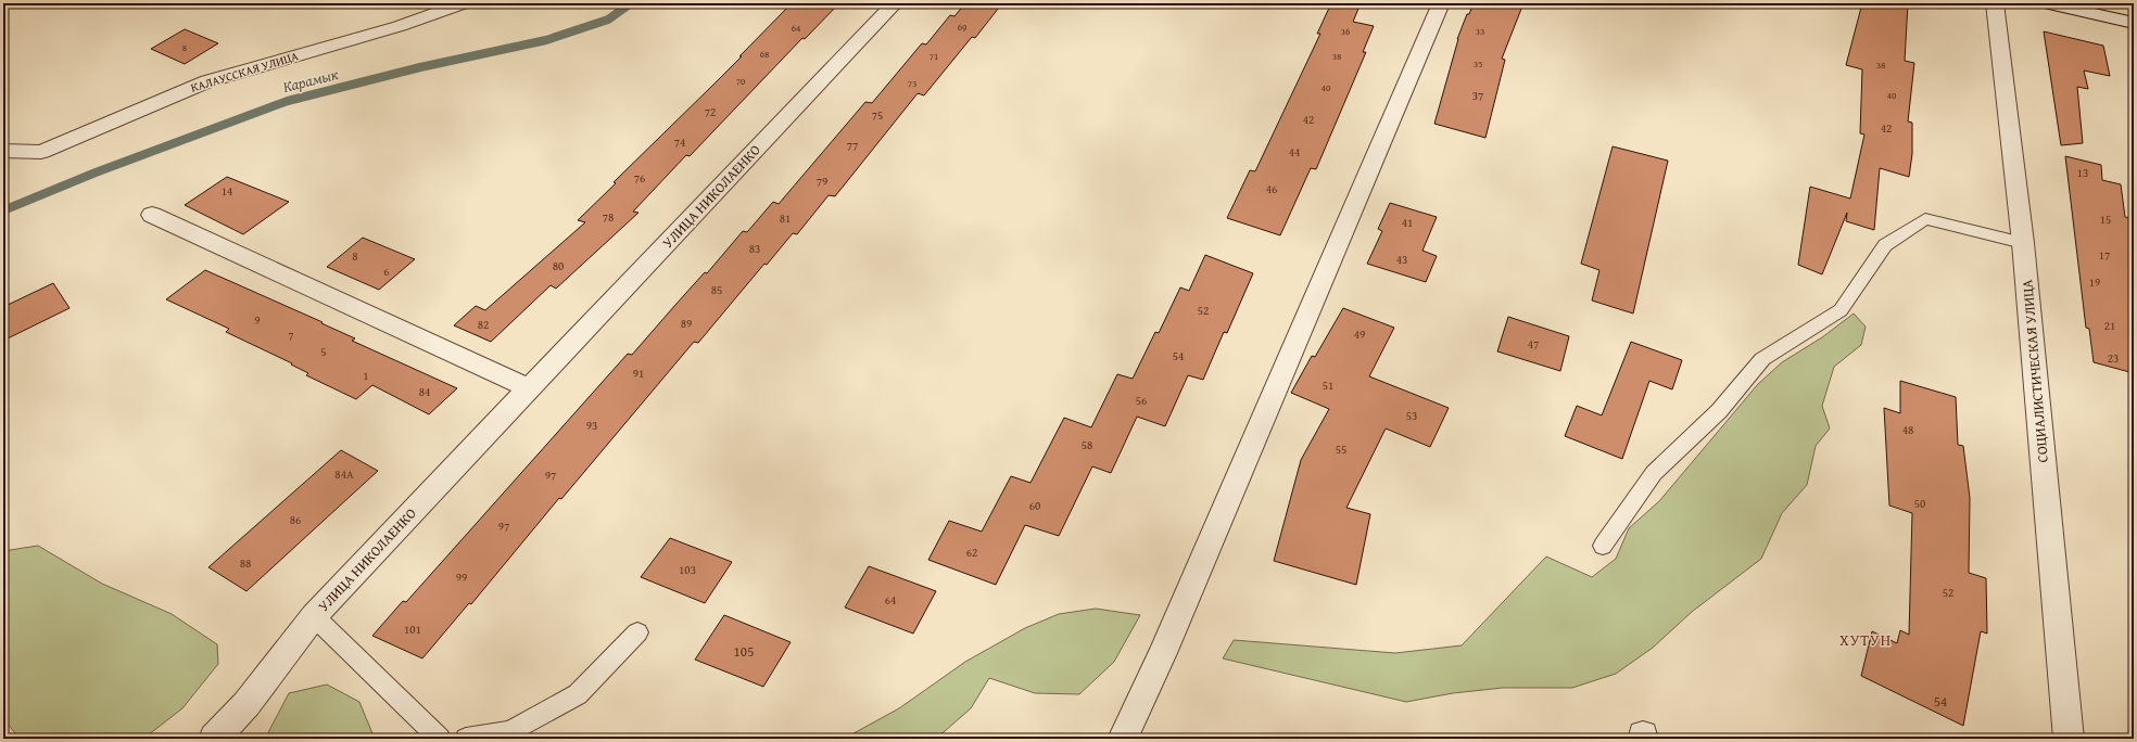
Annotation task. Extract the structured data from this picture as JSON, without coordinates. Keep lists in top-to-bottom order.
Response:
{
  "streets": {
    "street": ["КАЛАУССКАЯ УЛИЦА", "УЛИЦА НИКОЛАЕНКО", "СОЦИАЛИСТИЧЕСКАЯ УЛИЦА"]
  },
  "districts": ["ХУТУН"],
  "water": ["Карамык"],
  "house_numbers": [
    "69",
    "64",
    "36",
    "33",
    "8",
    "68",
    "71",
    "38",
    "35",
    "38",
    "70",
    "73",
    "40",
    "40",
    "37",
    "72",
    "75",
    "42",
    "42",
    "74",
    "77",
    "44",
    "13",
    "76",
    "79",
    "46",
    "14",
    "78",
    "81",
    "15",
    "41",
    "83",
    "17",
    "8",
    "43",
    "80",
    "6",
    "19",
    "85",
    "52",
    "9",
    "89",
    "82",
    "21",
    "49",
    "7",
    "47",
    "5",
    "54",
    "23",
    "91",
    "1",
    "51",
    "84",
    "56",
    "53",
    "93",
    "48",
    "58",
    "55",
    "84А",
    "97",
    "50",
    "60",
    "86",
    "97",
    "62",
    "88",
    "103",
    "99",
    "52",
    "64",
    "101",
    "105",
    "54"
  ]
}
